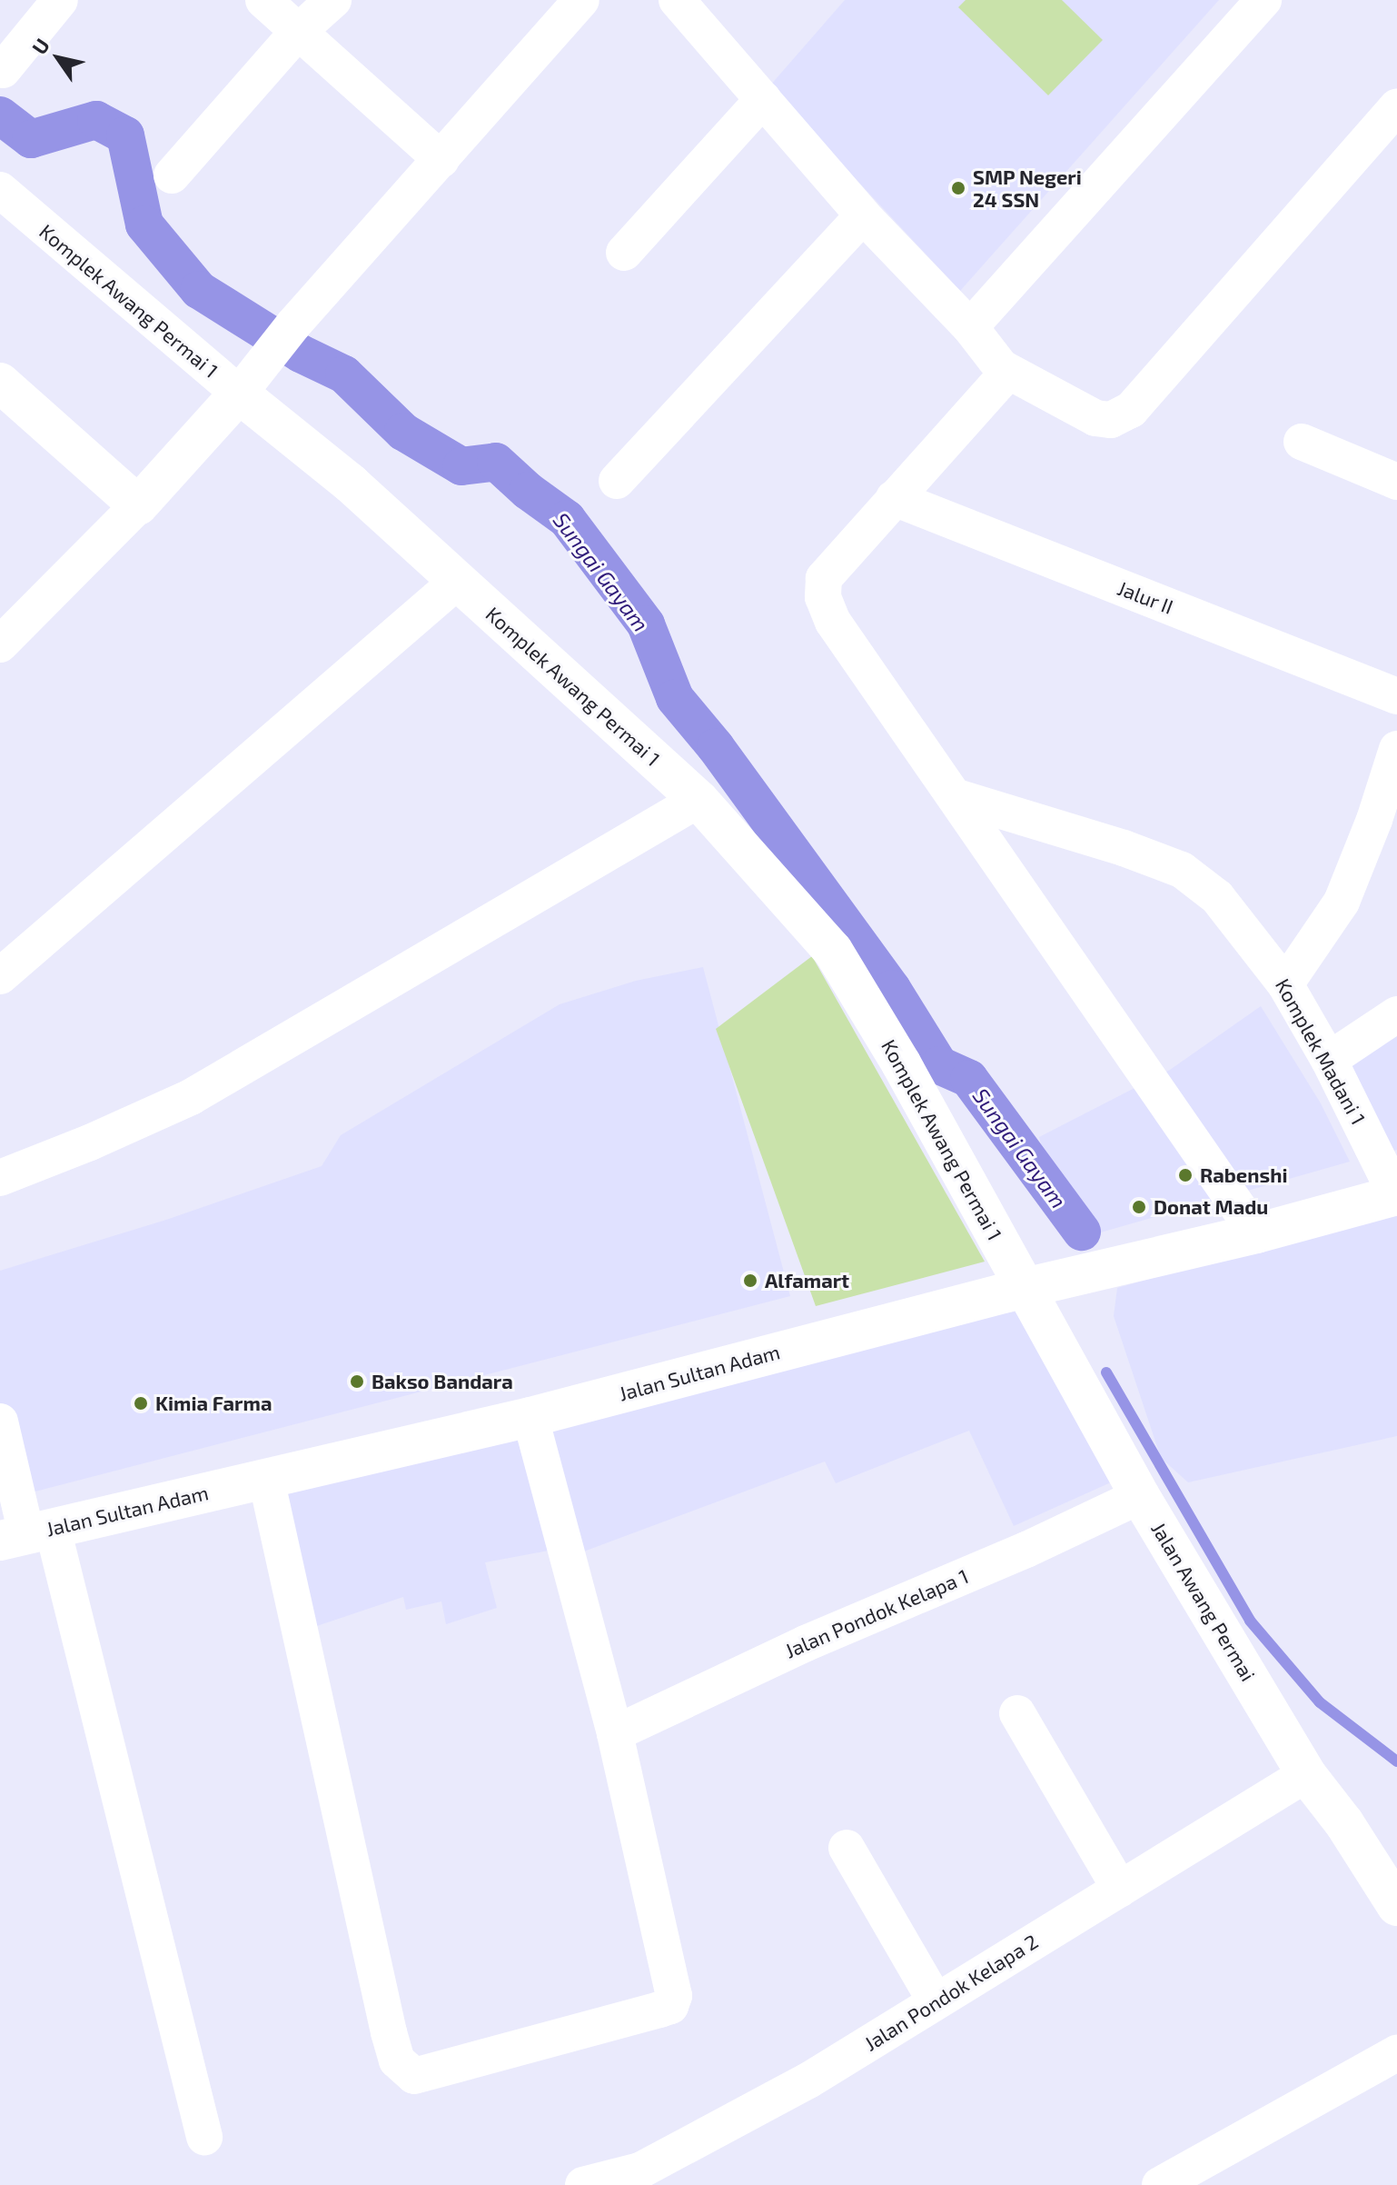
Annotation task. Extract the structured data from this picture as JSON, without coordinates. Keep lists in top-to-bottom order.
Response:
{
  "streets": {
    "street": [
      "Komplek Awang Permai 1",
      "Jalur II",
      "Komplek Madani 1",
      "Jalan Sultan Adam",
      "Jalan Awang Permai",
      "Jalan Pondok Kelapa 1",
      "Jalan Pondok Kelapa 2"
    ]
  },
  "crossings": [
    ["Komplek Awang Permai 1", "Jalan Sultan Adam"],
    ["Komplek Awang Permai 1", "Jalan Awang Permai"],
    ["Komplek Madani 1", "Jalan Sultan Adam"],
    ["Jalan Sultan Adam", "Jalan Awang Permai"],
    ["Jalan Awang Permai", "Jalan Pondok Kelapa 1"],
    ["Jalan Awang Permai", "Jalan Pondok Kelapa 2"]
  ],
  "water": ["Sungai Gayam"],
  "places": [
    "SMP Negeri 24 SSN",
    "Rabenshi",
    "Donat Madu",
    "Alfamart",
    "Bakso Bandara",
    "Kimia Farma"
  ],
  "north": "top left"
}
